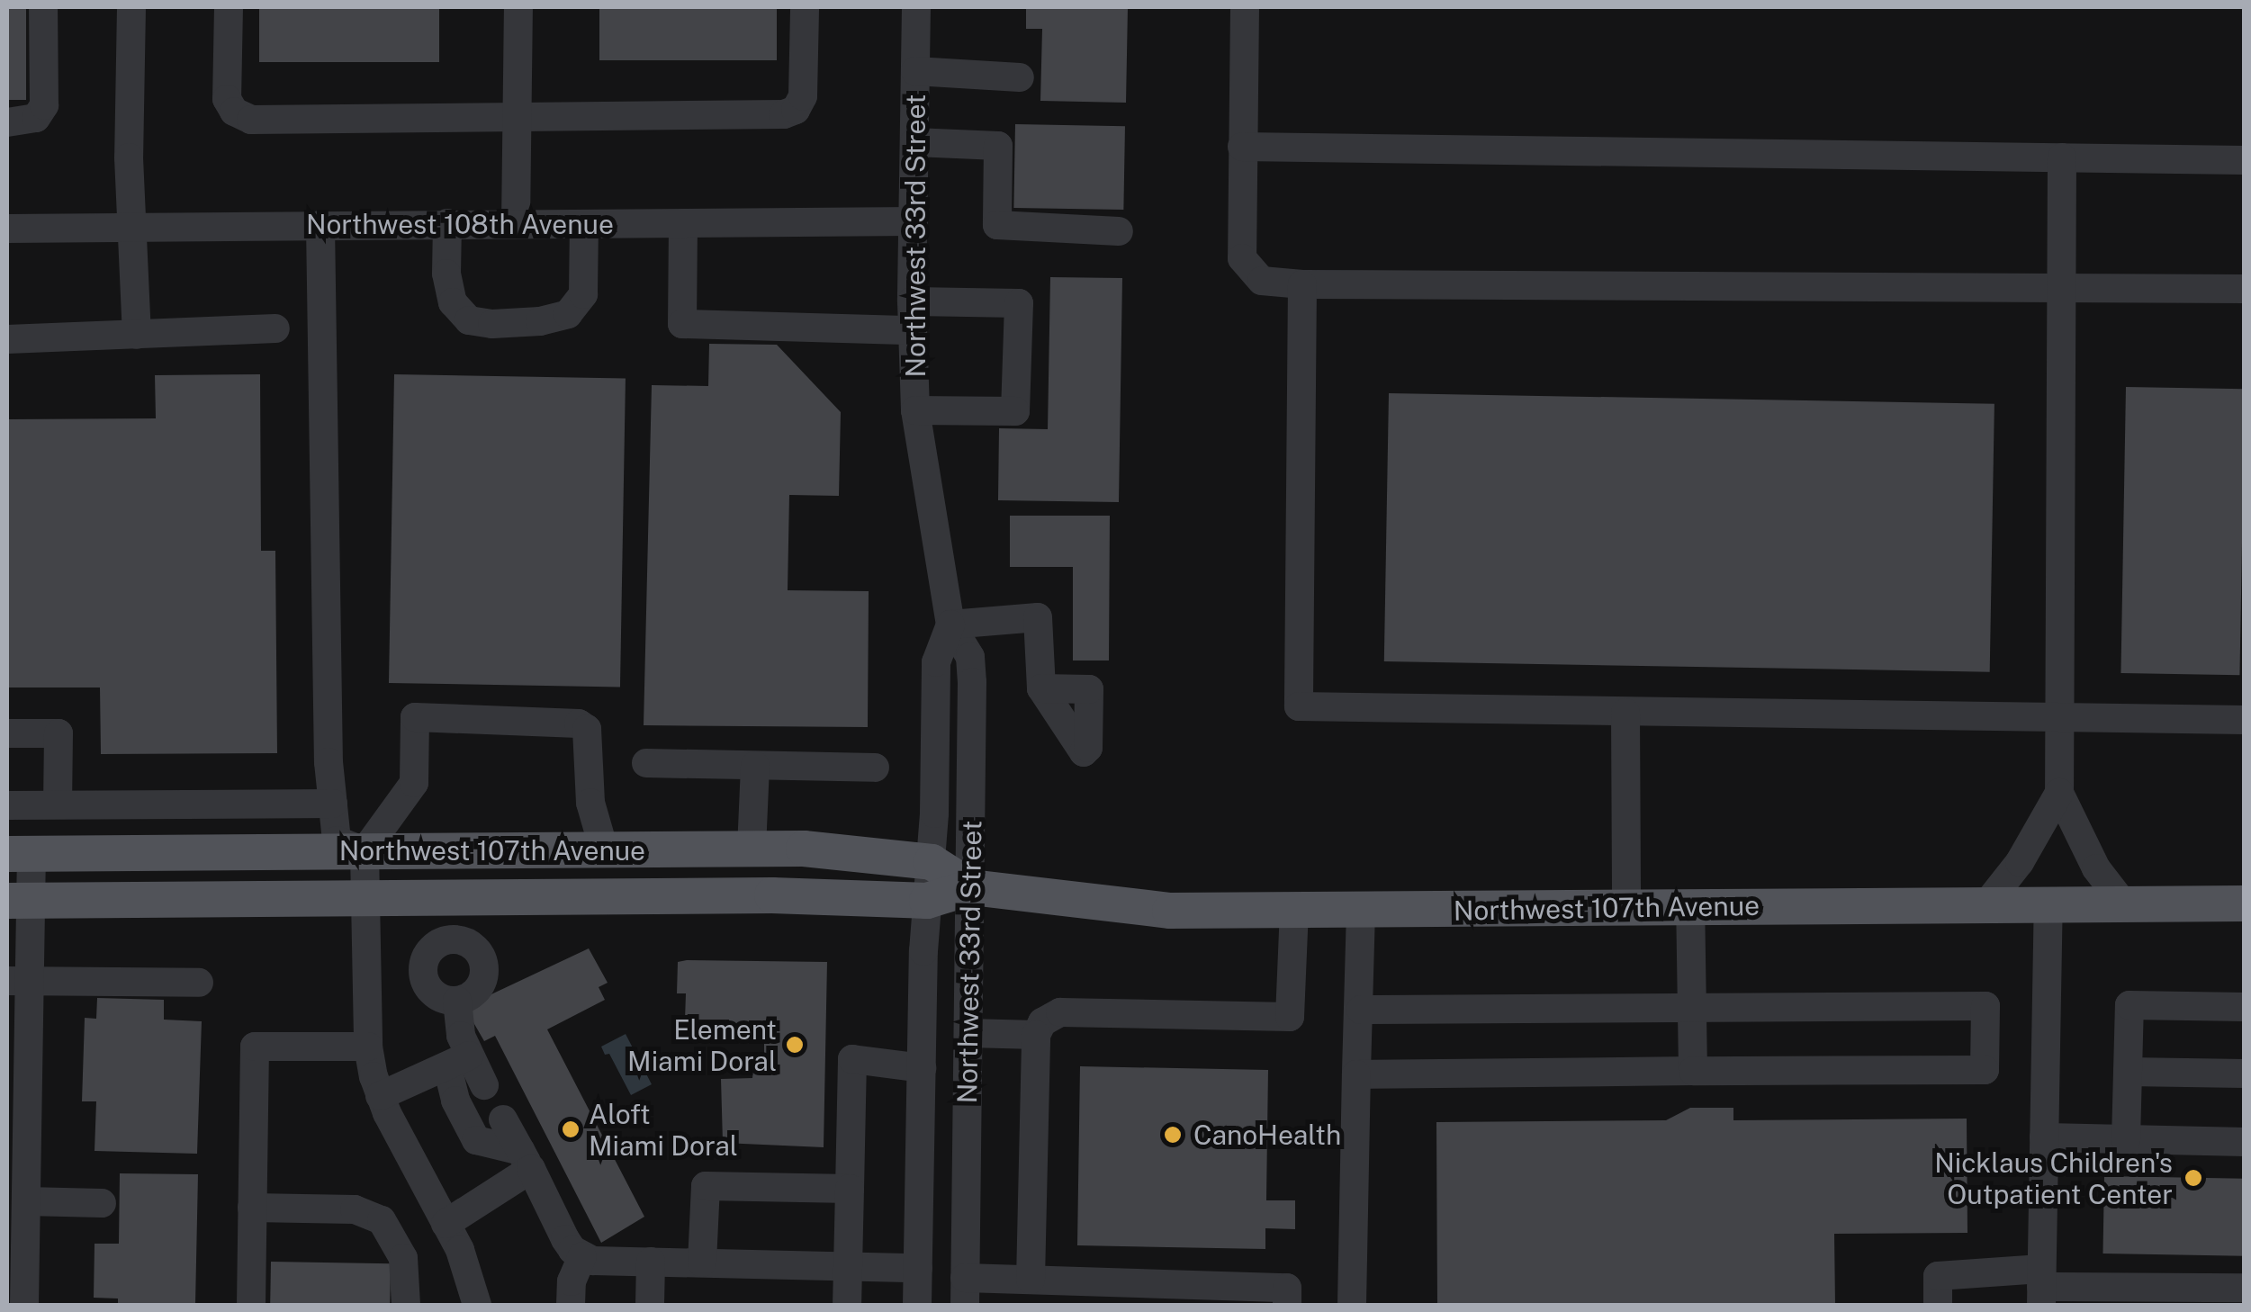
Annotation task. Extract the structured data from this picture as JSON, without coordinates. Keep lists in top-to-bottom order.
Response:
{
  "streets": {
    "main road": ["Northwest 107th Avenue"],
    "street": ["Northwest 108th Avenue", "Northwest 33rd Street"]
  },
  "crossings": [
    ["Northwest 108th Avenue", "Northwest 33rd Street"],
    ["Northwest 33rd Street", "Northwest 107th Avenue"]
  ],
  "places": [
    "Element Miami Doral",
    "Aloft Miami Doral",
    "CanoHealth",
    "Nicklaus Children's Outpatient Center"
  ]
}
